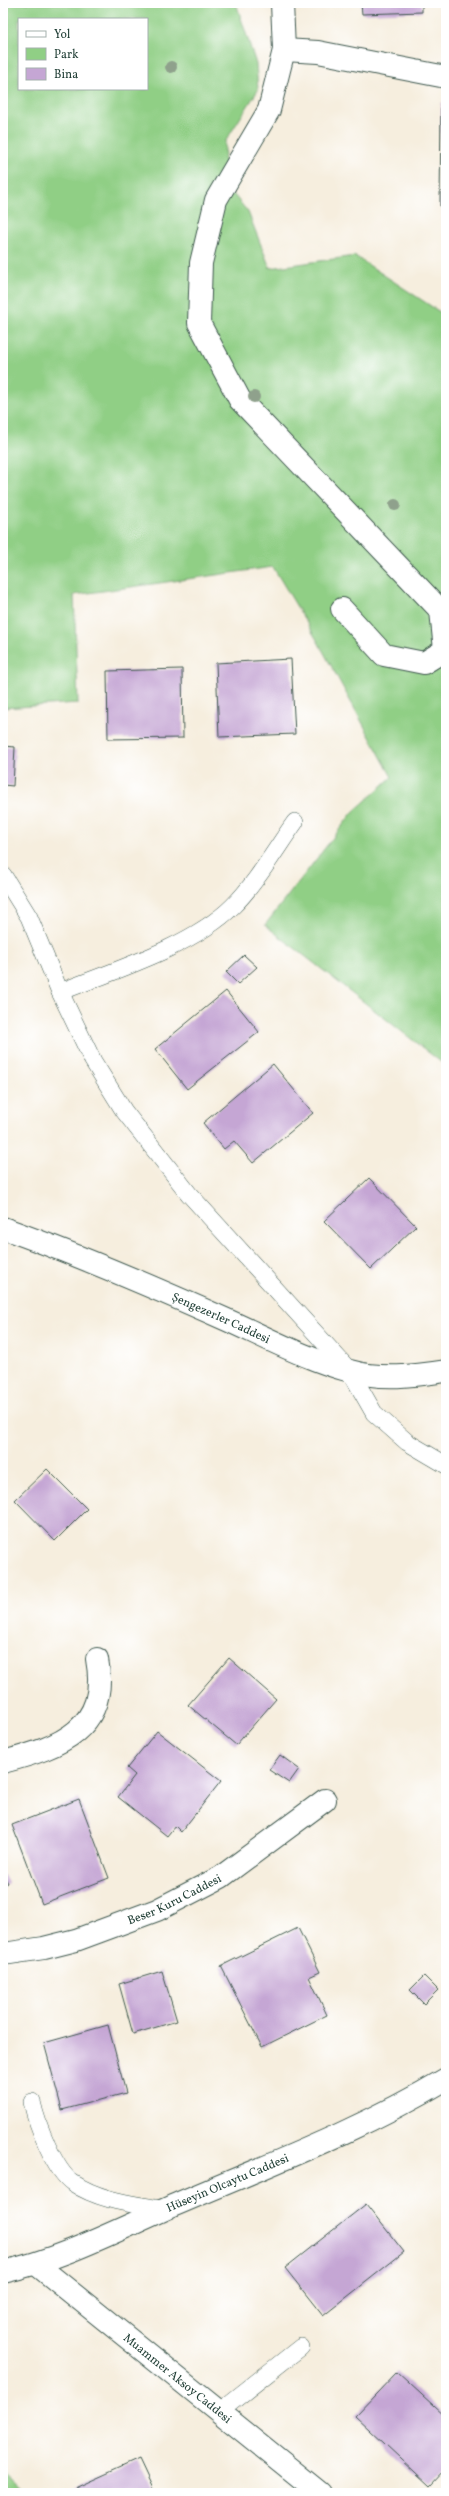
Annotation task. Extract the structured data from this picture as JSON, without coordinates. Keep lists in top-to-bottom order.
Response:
{
  "streets": {
    "street": [
      "Şengezerler Caddesi",
      "Beser Kuru Caddesi",
      "Hüseyin Olcaytu Caddesi",
      "Muammer Aksoy Caddesi"
    ]
  },
  "crossings": [
    ["Hüseyin Olcaytu Caddesi", "Muammer Aksoy Caddesi"]
  ],
  "legend": ["Yol", "Park", "Bina"]
}
